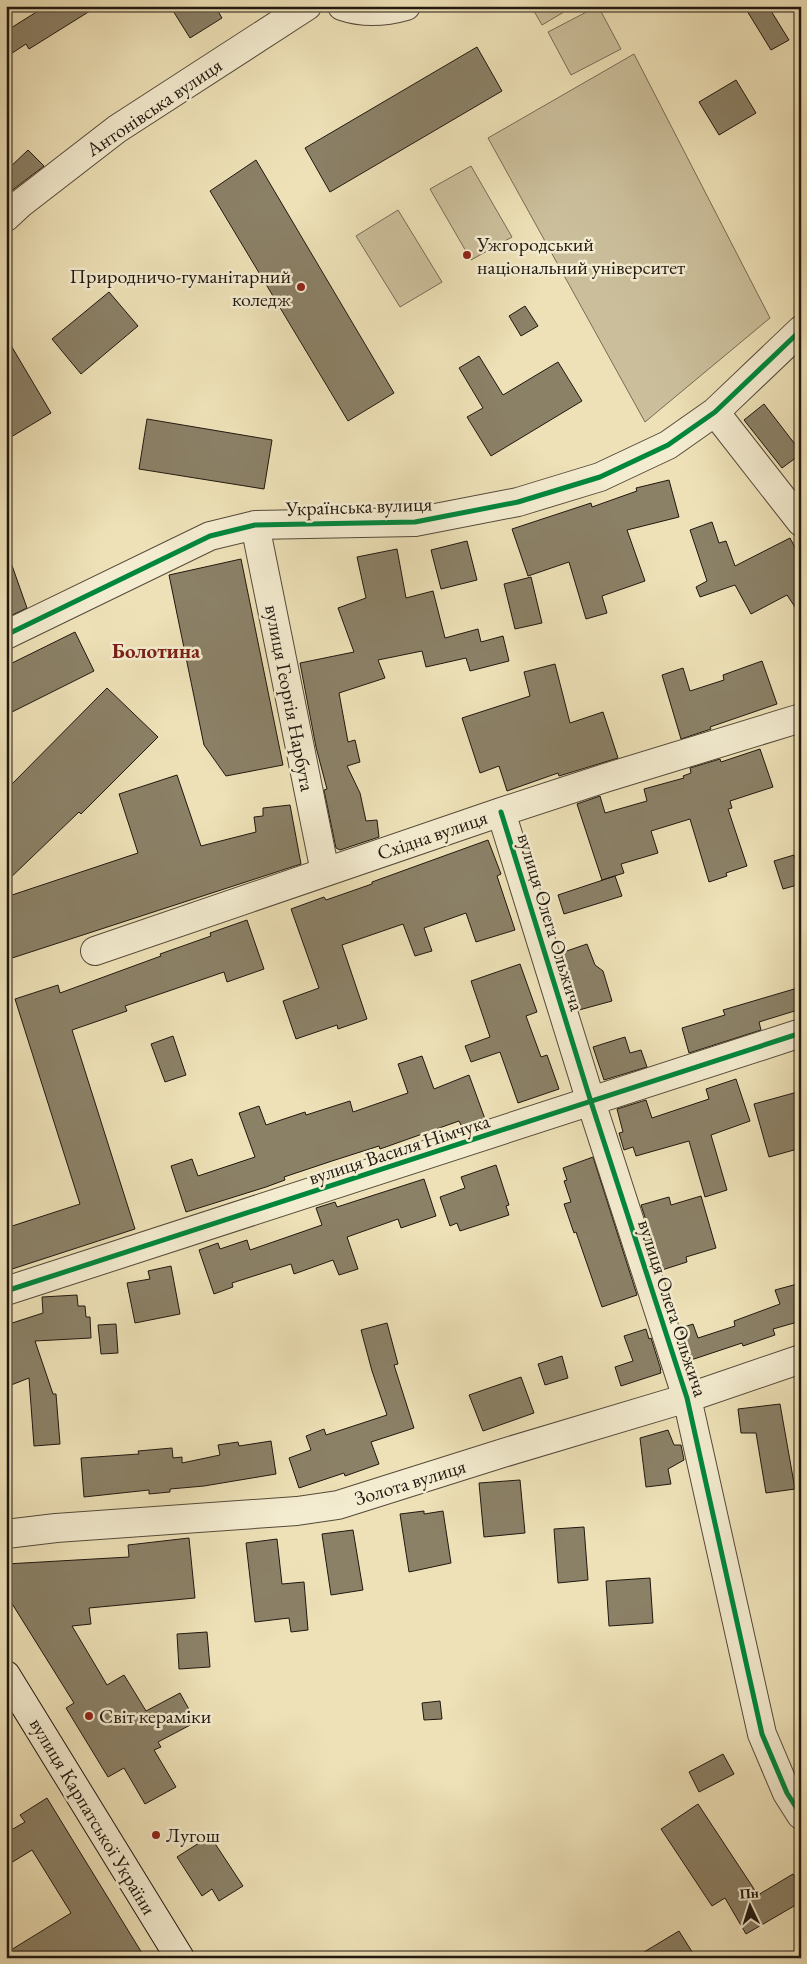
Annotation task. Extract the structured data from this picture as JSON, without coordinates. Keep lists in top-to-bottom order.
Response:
{
  "streets": {
    "street": [
      "Антонівська вулиця",
      "Українська вулиця",
      "вулиця Георгія Нарбута",
      "Східна вулиця",
      "вулиця Олега Ольжича",
      "вулиця Василя Німчука",
      "Золота вулиця",
      "вулиця Карпатської України"
    ]
  },
  "crossings": [
    ["Українська вулиця", "вулиця Георгія Нарбута"],
    ["вулиця Георгія Нарбута", "Східна вулиця"],
    ["Східна вулиця", "вулиця Олега Ольжича"],
    ["вулиця Олега Ольжича", "вулиця Василя Німчука"],
    ["вулиця Олега Ольжича", "Золота вулиця"]
  ],
  "districts": ["Болотина"],
  "places": [
    "Ужгородський національний університет",
    "Природничо-гуманітарний коледж",
    "Світ кераміки",
    "Лугош"
  ],
  "north": "top"
}
